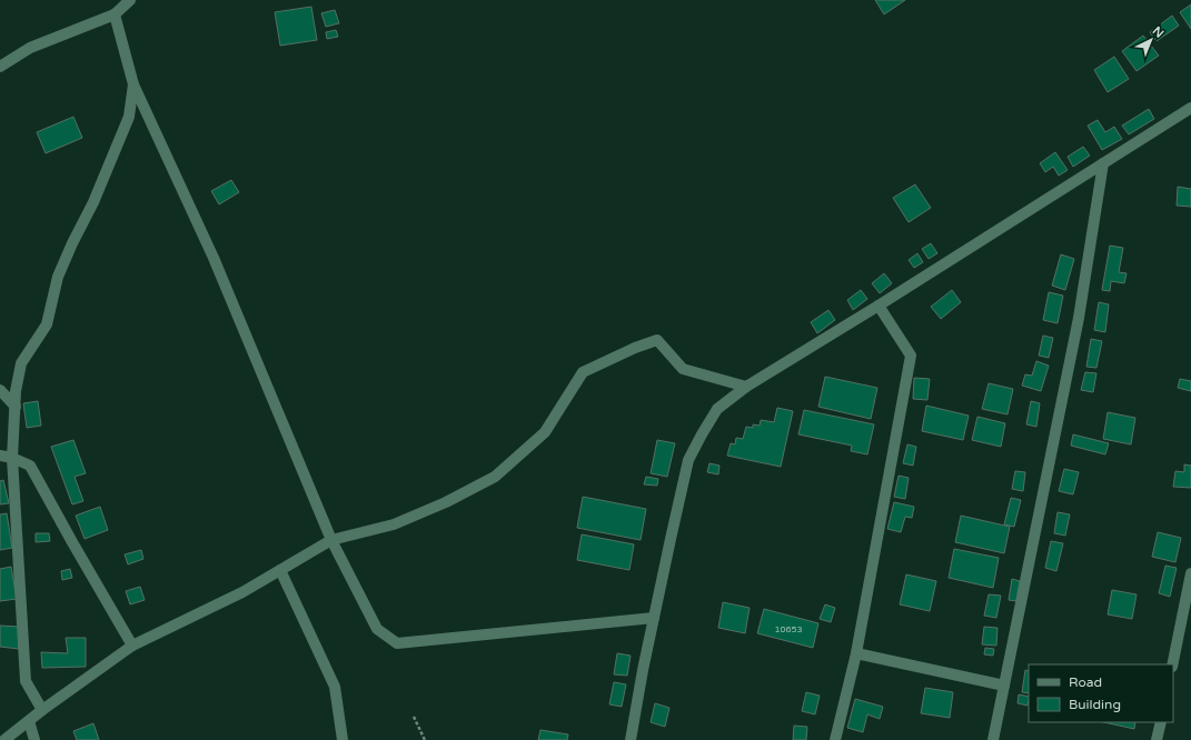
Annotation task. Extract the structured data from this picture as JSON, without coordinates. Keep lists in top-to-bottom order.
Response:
{
  "house_numbers": ["10653"],
  "legend": ["Road", "Building"],
  "north": "top right"
}
